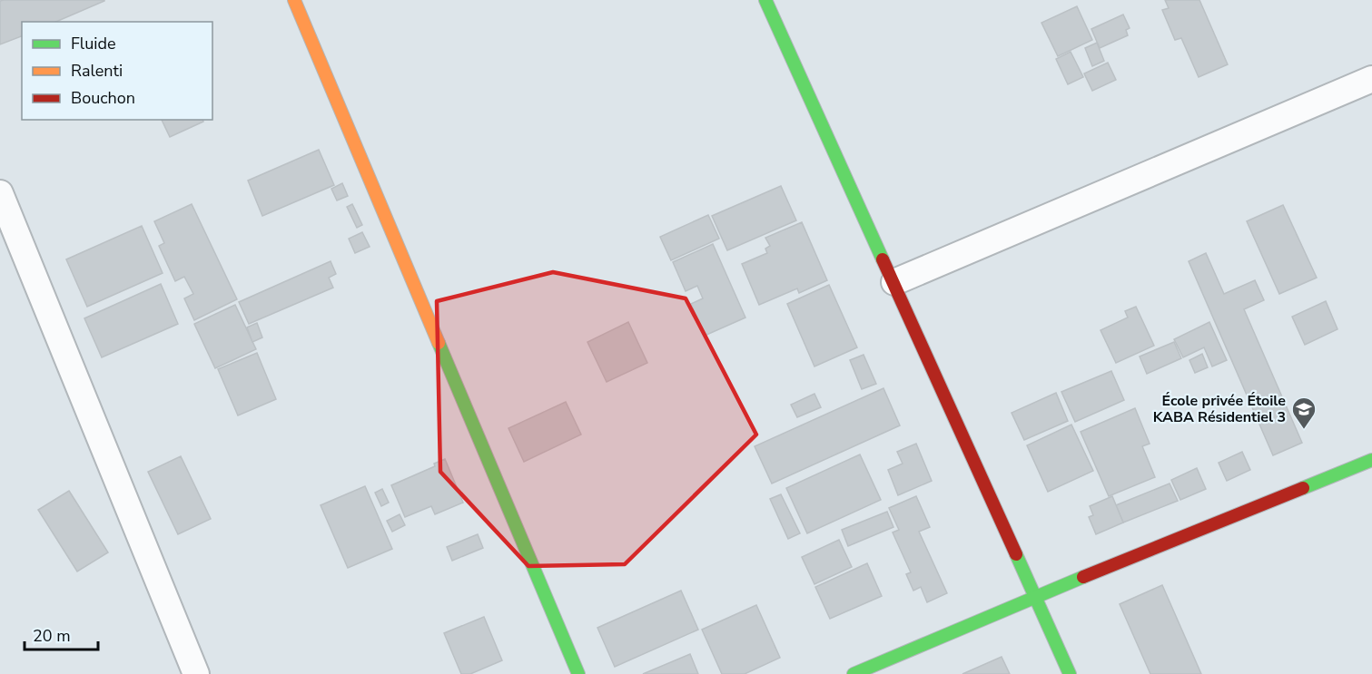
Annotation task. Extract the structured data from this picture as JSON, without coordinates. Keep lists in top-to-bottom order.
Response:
{
  "places": {
    "school or university": ["École privée Étoile KABA Résidentiel 3"]
  },
  "legend": ["Fluide", "Ralenti", "Bouchon"],
  "scale_bar": "20 m"
}
